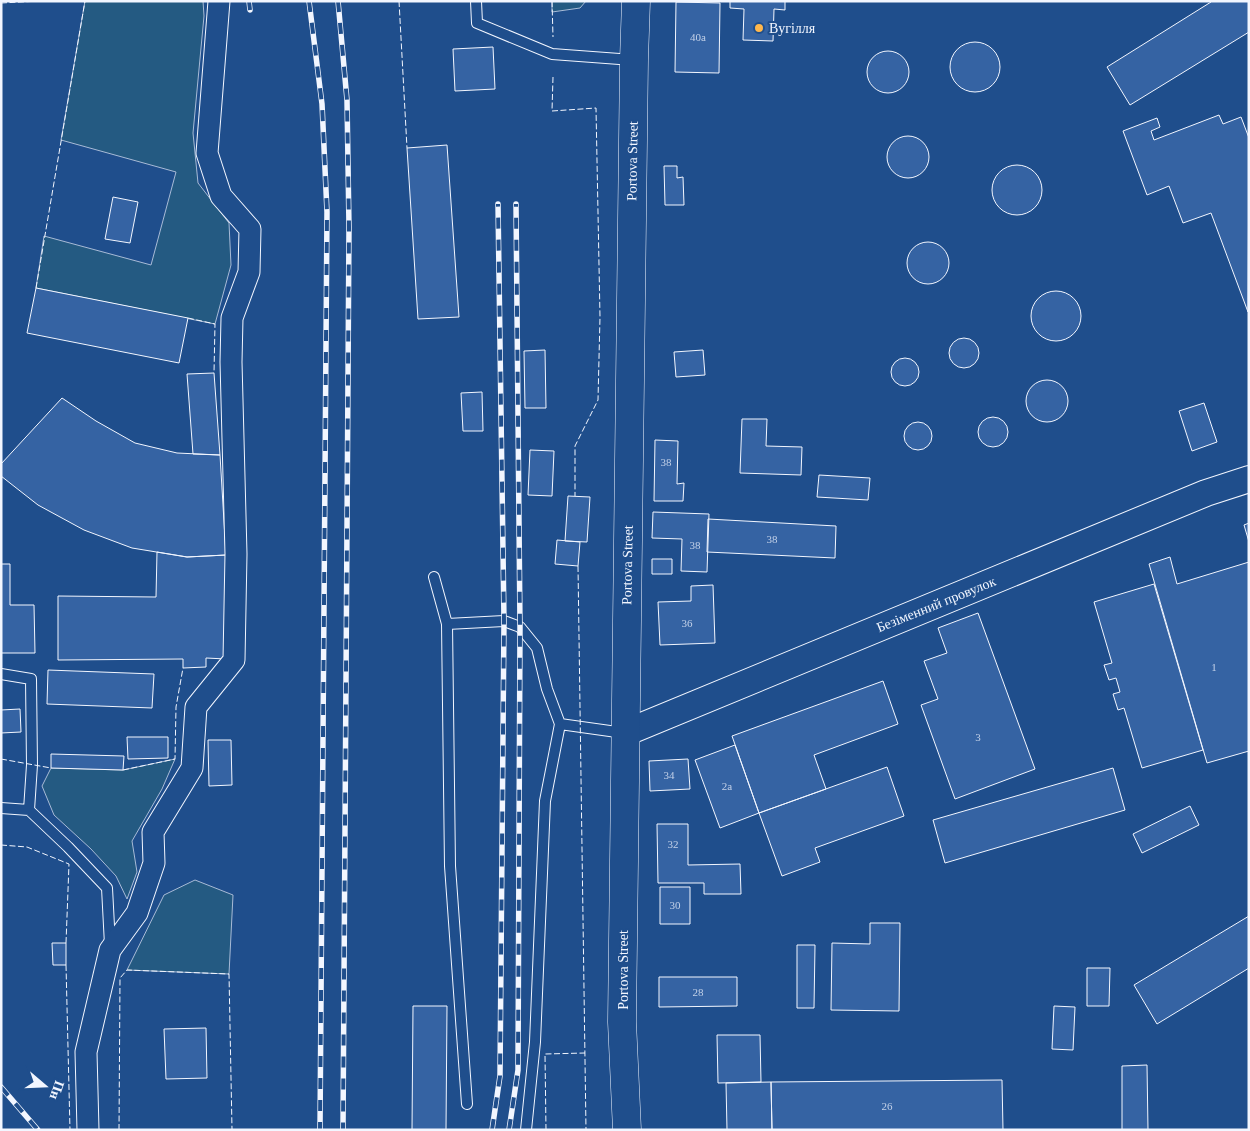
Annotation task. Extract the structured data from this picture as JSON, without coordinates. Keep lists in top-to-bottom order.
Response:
{
  "streets": {
    "main road": ["Portova Street"],
    "street": ["Безіменний провулок"]
  },
  "crossings": [
    ["Portova Street", "Безіменний провулок"]
  ],
  "places": ["Вугілля"],
  "house_numbers": [
    "40а",
    "38",
    "38",
    "38",
    "36",
    "1",
    "3",
    "34",
    "2а",
    "32",
    "30",
    "28",
    "26"
  ],
  "north": "right"
}
